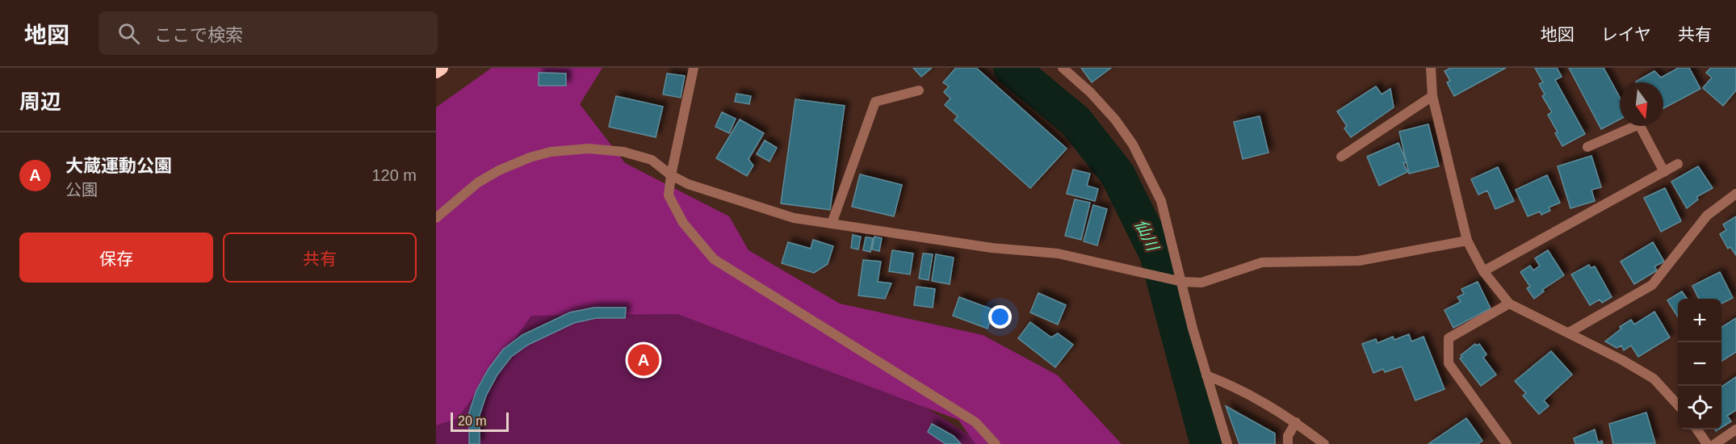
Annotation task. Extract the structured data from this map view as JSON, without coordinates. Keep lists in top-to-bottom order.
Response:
{
  "water": ["仙川"],
  "scale_bar": "20 m",
  "north": "bottom",
  "page": {
    "header": "地図",
    "search": "ここで検索",
    "nav": ["地図", "レイヤ", "共有"],
    "heading": "周辺",
    "list": [
      {
        "mark": "A",
        "name": "大蔵運動公園",
        "note": "公園",
        "value": "120 m"
      }
    ],
    "buttons": ["保存", "共有"],
    "map_buttons": ["+", "−"],
    "pins": "A",
    "scale": "20 m"
  }
}
